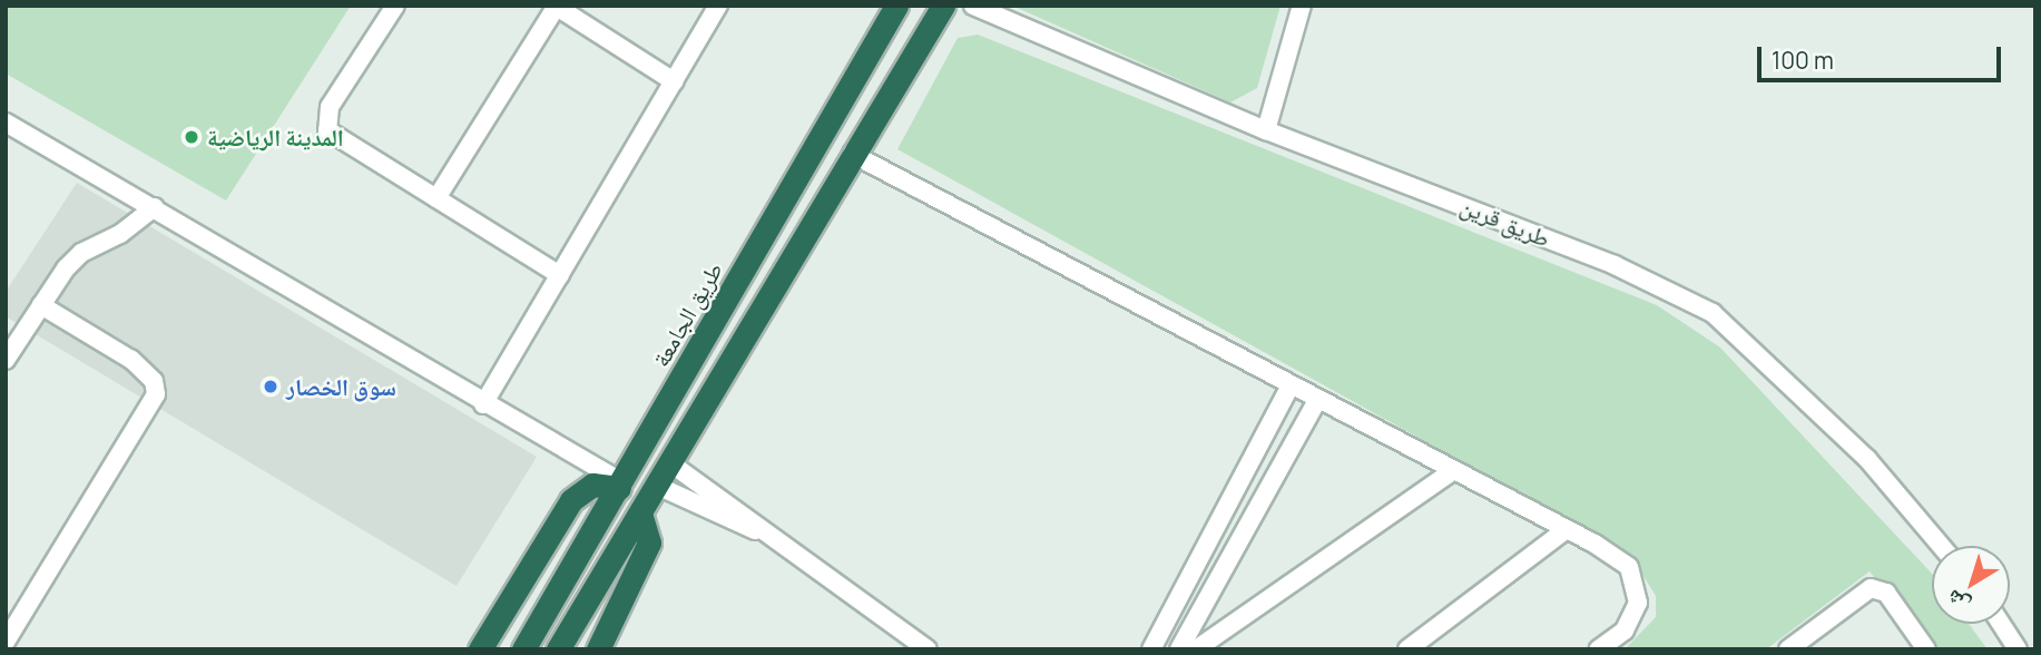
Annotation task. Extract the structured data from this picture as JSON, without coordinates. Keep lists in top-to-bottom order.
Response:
{
  "streets": {
    "highway": ["طريق الجامعة"],
    "street": ["طريق قرين"]
  },
  "places": ["المدينة الرياضية", "سوق الخصار"],
  "scale_bar": "100 m",
  "north": "bottom left"
}
